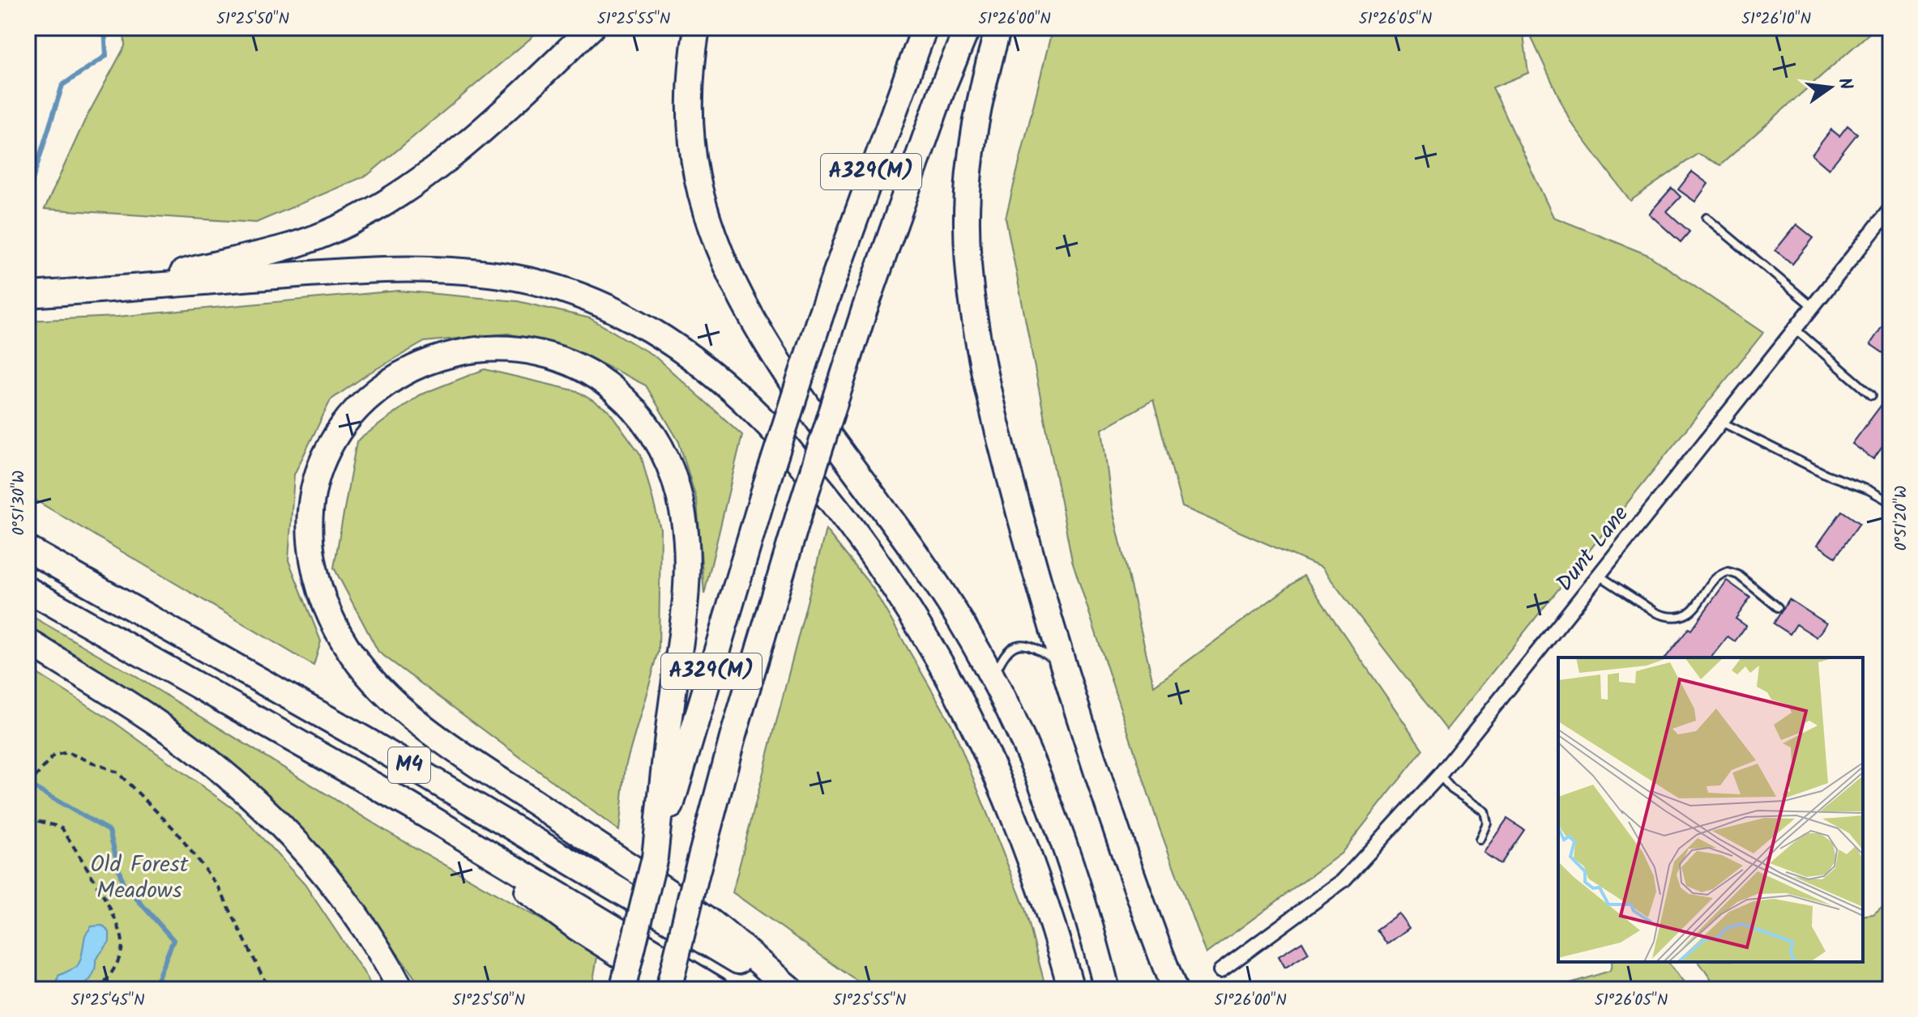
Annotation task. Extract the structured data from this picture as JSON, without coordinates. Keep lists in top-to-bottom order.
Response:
{
  "streets": {
    "highway": ["A329(M)", "M4"],
    "street": ["Dunt Lane"]
  },
  "parks": ["Old Forest Meadows"],
  "north": "right",
  "coordinates": [
    "51°25'50\"N",
    "51°25'55\"N",
    "51°26'00\"N",
    "51°26'05\"N",
    "51°26'10\"N",
    "0°51'30\"W",
    "0°51'20\"W",
    "51°25'45\"N"
  ]
}
